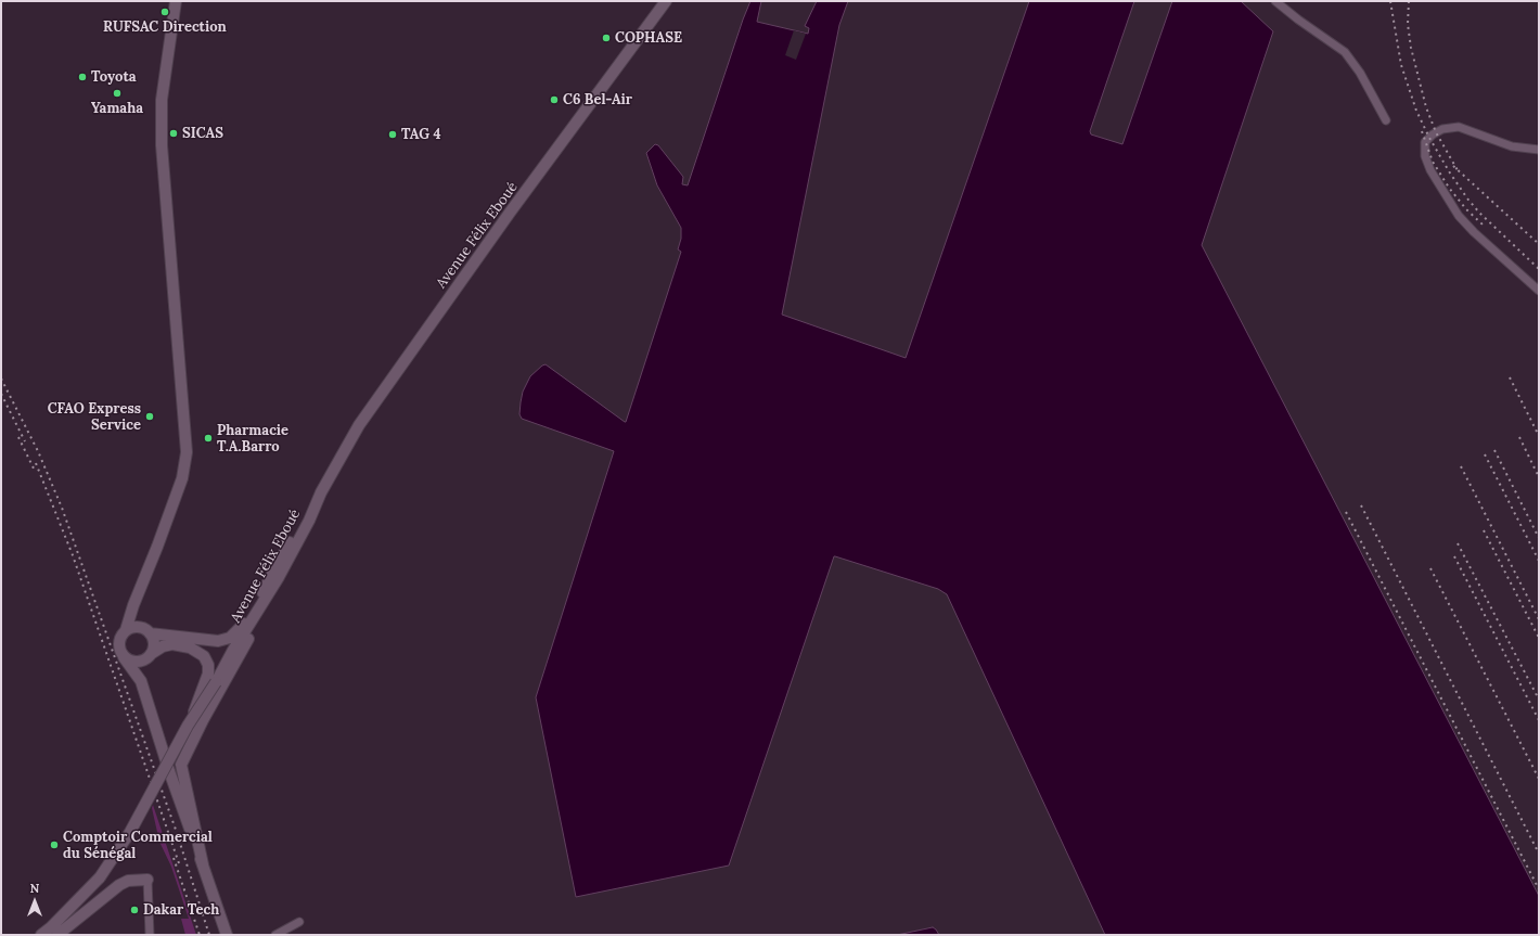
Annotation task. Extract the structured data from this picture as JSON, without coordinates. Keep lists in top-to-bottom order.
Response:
{
  "streets": {
    "street": ["Avenue Félix Eboué"]
  },
  "places": [
    "RUFSAC Direction",
    "COPHASE",
    "Toyota",
    "Yamaha",
    "C6 Bel-Air",
    "SICAS",
    "TAG 4",
    "CFAO Express Service",
    "Pharmacie T.A.Barro",
    "Comptoir Commercial du Sénégal",
    "Dakar Tech"
  ],
  "north": "top"
}
